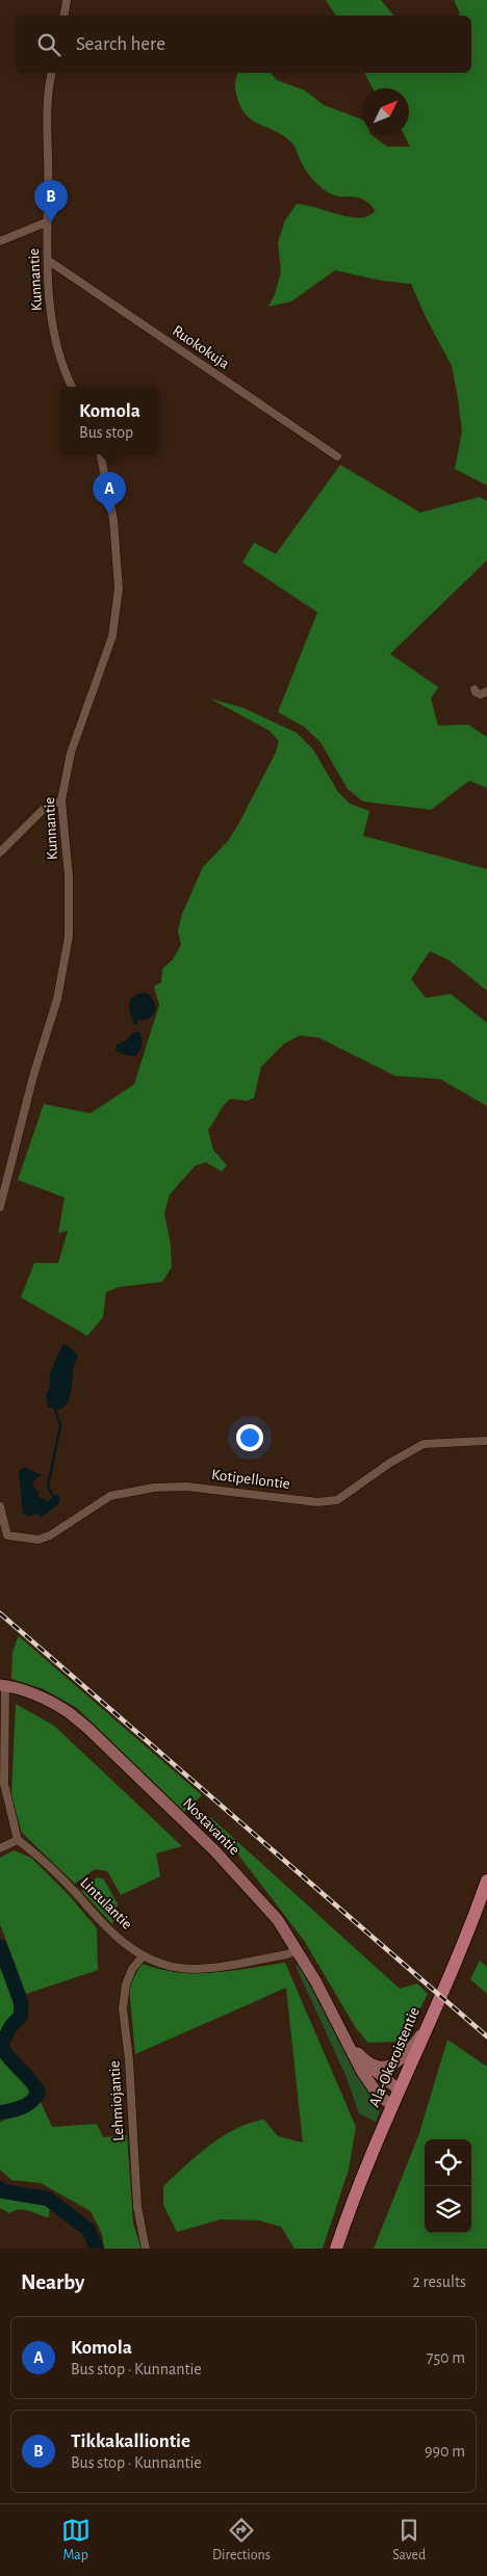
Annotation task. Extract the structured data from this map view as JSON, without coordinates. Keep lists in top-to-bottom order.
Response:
{
  "streets": {
    "main road": ["Ala-Okeroistentie"],
    "street": [
      "Kunnantie",
      "Ruokokuja",
      "Kotipellontie",
      "Nostavantie",
      "Lintulantie",
      "Lehmiojantie"
    ]
  },
  "crossings": [
    ["Kunnantie", "Ruokokuja"],
    ["Nostavantie", "Lintulantie"],
    ["Nostavantie", "Ala-Okeroistentie"],
    ["Lintulantie", "Lehmiojantie"]
  ],
  "north": "top right",
  "page": {
    "search": "Search here",
    "pins": ["B", "A"],
    "popup": ["Komola", "Bus stop"],
    "heading": ["Nearby", "2 results"],
    "list": [
      {
        "mark": "A",
        "name": "Komola",
        "note": "Bus stop · Kunnantie",
        "value": "750 m"
      },
      {
        "mark": "B",
        "name": "Tikkakalliontie",
        "note": "Bus stop · Kunnantie",
        "value": "990 m"
      }
    ],
    "nav": ["Map", "Directions", "Saved"]
  }
}
